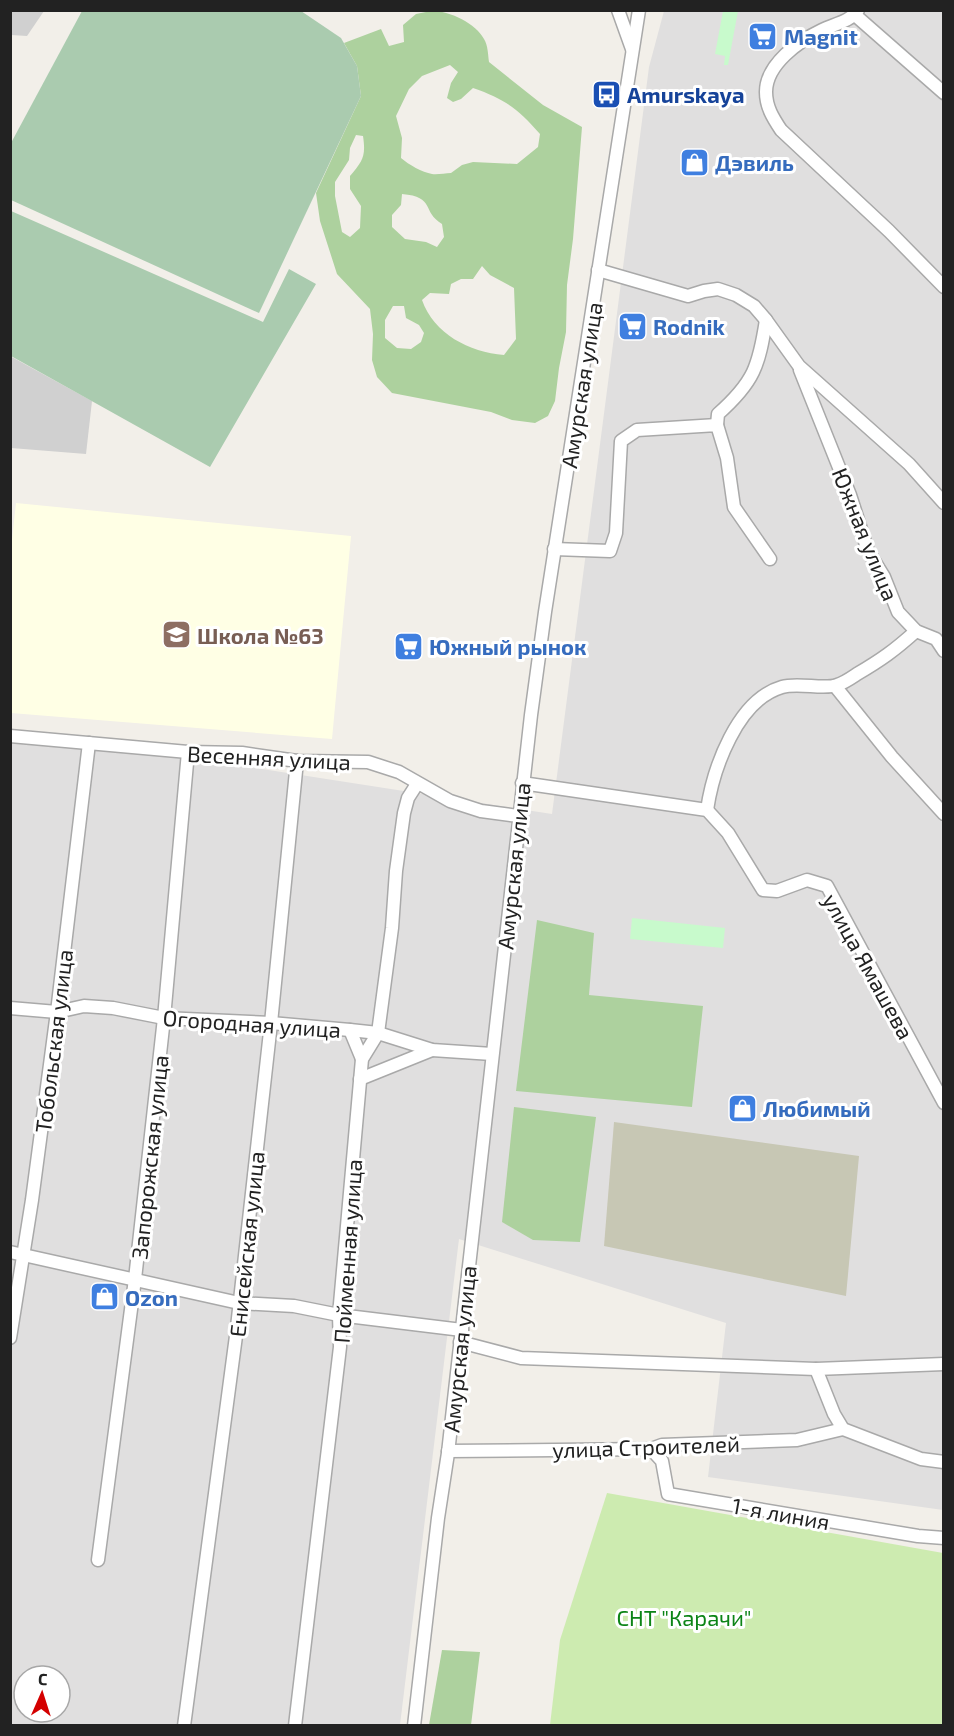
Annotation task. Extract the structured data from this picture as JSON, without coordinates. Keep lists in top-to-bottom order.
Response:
{
  "streets": {
    "street": [
      "Амурская улица",
      "Южная улица",
      "Весенняя улица",
      "улица Ямашева",
      "Огородная улица",
      "Тобольская улица",
      "Запорожская улица",
      "Енисейская улица",
      "Пойменная улица",
      "улица Строителей",
      "1-я линия"
    ]
  },
  "crossings": [
    ["Амурская улица", "Весенняя улица"],
    ["Амурская улица", "Огородная улица"],
    ["Амурская улица", "улица Строителей"],
    ["Весенняя улица", "Тобольская улица"],
    ["Весенняя улица", "Запорожская улица"],
    ["Весенняя улица", "Енисейская улица"],
    ["Весенняя улица", "Пойменная улица"],
    ["Огородная улица", "Тобольская улица"],
    ["Огородная улица", "Запорожская улица"],
    ["Огородная улица", "Енисейская улица"],
    ["Огородная улица", "Пойменная улица"],
    ["улица Строителей", "1-я линия"]
  ],
  "parks": ["СНТ \"Карачи\""],
  "places": {
    "supermarket": ["Magnit", "Rodnik", "Южный рынок"],
    "bus stop": ["Amurskaya"],
    "shop": ["Дэвиль", "Любимый", "Ozon"],
    "school or university": ["Школа №63"]
  },
  "north": "top"
}
